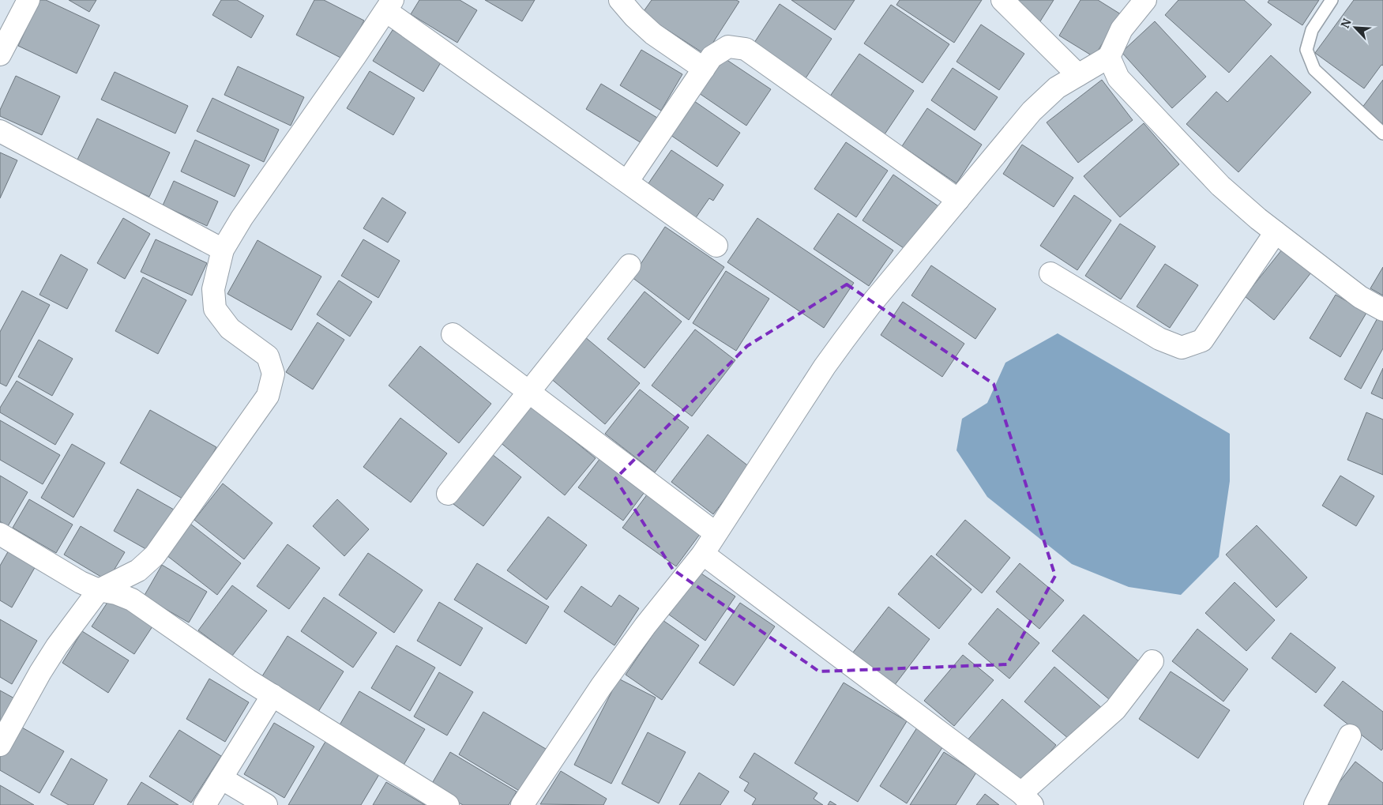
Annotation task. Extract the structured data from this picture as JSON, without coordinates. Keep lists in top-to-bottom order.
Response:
{
  "north": "top left"
}
